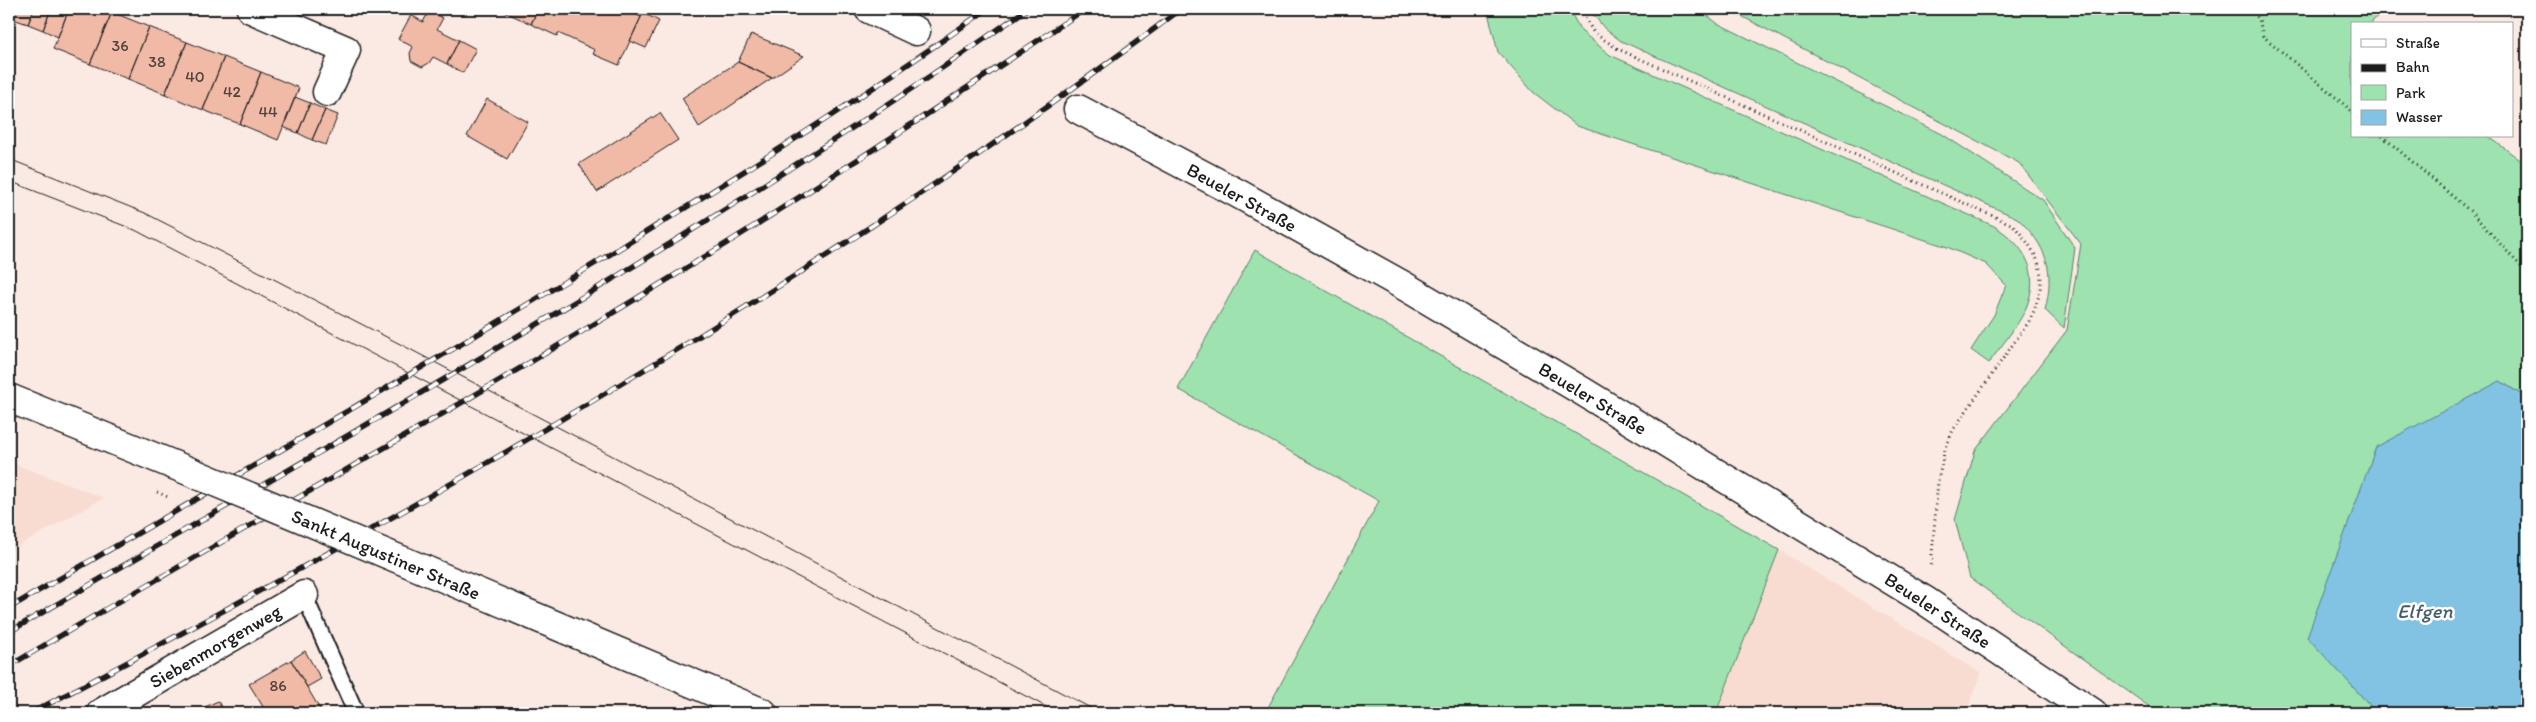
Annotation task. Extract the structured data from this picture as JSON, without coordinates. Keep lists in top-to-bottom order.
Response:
{
  "streets": {
    "street": ["Beueler Straße", "Sankt Augustiner Straße", "Siebenmorgenweg"]
  },
  "water": ["Elfgen"],
  "house_numbers": [
    "36",
    "38",
    "40",
    "42",
    "44",
    "86"
  ],
  "legend": [
    "Straße",
    "Bahn",
    "Park",
    "Wasser"
  ]
}
